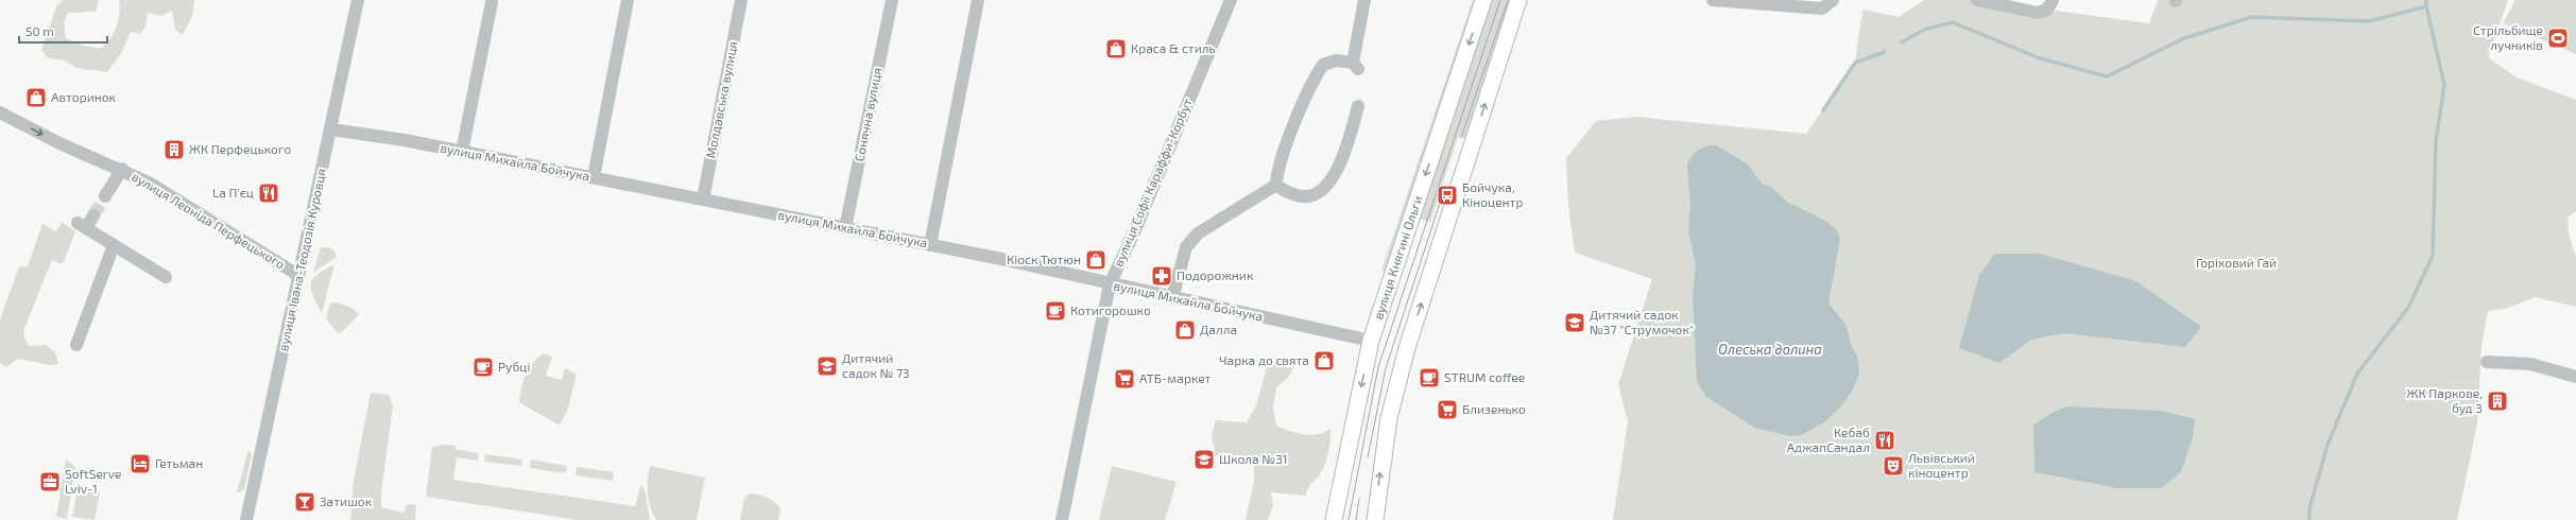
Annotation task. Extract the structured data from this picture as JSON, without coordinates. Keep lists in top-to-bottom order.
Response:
{
  "streets": {
    "main road": ["вулиця Княгині Ольги"],
    "street": [
      "Молдавська вулиця",
      "Сонячна вулиця",
      "вулиця Михайла Бойчука",
      "вулиця Софії Караффи-Корбут",
      "вулиця Леоніда Перфецького",
      "вулиця Івана-Теодозія Куровця"
    ]
  },
  "crossings": [
    ["Молдавська вулиця", "вулиця Михайла Бойчука"],
    ["Сонячна вулиця", "вулиця Михайла Бойчука"],
    ["вулиця Михайла Бойчука", "вулиця Софії Караффи-Корбут"],
    ["вулиця Михайла Бойчука", "вулиця Княгині Ольги"],
    ["вулиця Михайла Бойчука", "вулиця Івана-Теодозія Куровця"],
    ["вулиця Леоніда Перфецького", "вулиця Івана-Теодозія Куровця"]
  ],
  "one_way": ["вулиця Леоніда Перфецького"],
  "water": ["Олеська долина"],
  "parks": ["Горіховий Гай"],
  "places": {
    "sports": ["Стрільбище лучників"],
    "shop": [
      "Краса & стиль",
      "Авторинок",
      "Кіоск Тютюн",
      "Далла",
      "Чарка до свята"
    ],
    "building": ["ЖК Перфецького", "ЖК Паркове, буд 3"],
    "restaurant": ["La П'єц", "Кебаб АджапСандал"],
    "bus stop": ["Бойчука, Кіноцентр"],
    "pharmacy": ["Подорожник"],
    "cafe": ["Котигорошко", "Рубці", "STRUM coffee"],
    "school or university": ["Дитячий садок №37 \"Струмочок\"", "Дитячий садок № 73", "Школа №31"],
    "supermarket": ["АТБ-маркет", "Близенько"],
    "hotel": ["Гетьман"],
    "theatre": ["Львівський кіноцентр"],
    "office": ["SoftServe Lviv-1"],
    "bar": ["Затишок"]
  },
  "scale_bar": "50 m"
}
